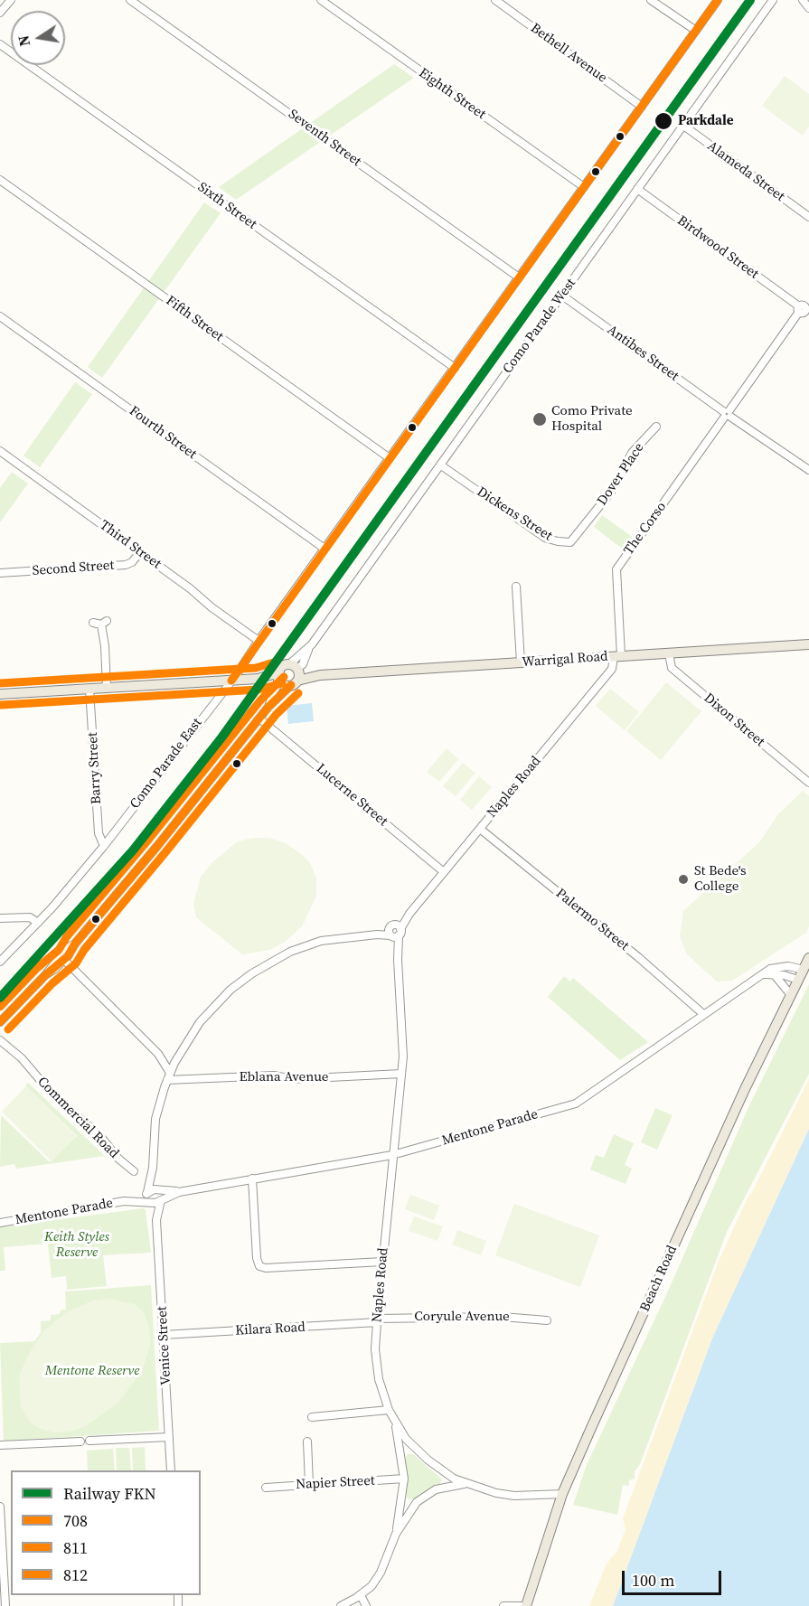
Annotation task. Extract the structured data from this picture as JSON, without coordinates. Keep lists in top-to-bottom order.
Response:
{
  "streets": {
    "main road": ["Warrigal Road", "Beach Road"],
    "street": [
      "Bethell Avenue",
      "Eighth Street",
      "Seventh Street",
      "Alameda Street",
      "Sixth Street",
      "Birdwood Street",
      "Fifth Street",
      "Como Parade West",
      "Antibes Street",
      "Fourth Street",
      "Dover Place",
      "Dickens Street",
      "The Corso",
      "Third Street",
      "Second Street",
      "Dixon Street",
      "Como Parade East",
      "Barry Street",
      "Naples Road",
      "Lucerne Street",
      "Palermo Street",
      "Eblana Avenue",
      "Commercial Road",
      "Mentone Parade",
      "Coryule Avenue",
      "Kilara Road",
      "Venice Street",
      "Napier Street"
    ]
  },
  "crossings": [
    ["Bethell Avenue", "Como Parade East"],
    ["Eighth Street", "Como Parade East"],
    ["Seventh Street", "Como Parade East"],
    ["Alameda Street", "Como Parade West"],
    ["Sixth Street", "Como Parade East"],
    ["Birdwood Street", "Como Parade West"],
    ["Birdwood Street", "The Corso"],
    ["Fifth Street", "Como Parade East"],
    ["Como Parade West", "Antibes Street"],
    ["Como Parade West", "Dickens Street"],
    ["Como Parade West", "Warrigal Road"],
    ["Antibes Street", "The Corso"],
    ["Fourth Street", "Como Parade East"],
    ["Dover Place", "Dickens Street"],
    ["The Corso", "Warrigal Road"],
    ["The Corso", "Naples Road"],
    ["Third Street", "Second Street"],
    ["Third Street", "Como Parade East"],
    ["Warrigal Road", "Dixon Street"],
    ["Warrigal Road", "Naples Road"],
    ["Como Parade East", "Barry Street"],
    ["Naples Road", "Lucerne Street"],
    ["Naples Road", "Palermo Street"],
    ["Naples Road", "Eblana Avenue"],
    ["Naples Road", "Mentone Parade"],
    ["Naples Road", "Beach Road"],
    ["Naples Road", "Coryule Avenue"],
    ["Naples Road", "Kilara Road"],
    ["Palermo Street", "Mentone Parade"],
    ["Mentone Parade", "Beach Road"],
    ["Mentone Parade", "Venice Street"],
    ["Coryule Avenue", "Kilara Road"],
    ["Kilara Road", "Venice Street"]
  ],
  "parks": ["Keith Styles Reserve", "Mentone Reserve"],
  "places": ["Parkdale", "Como Private Hospital", "St Bede's College"],
  "lines": [
    "rail line FKN",
    "transit line 708",
    "transit line 812",
    "transit line 811"
  ],
  "legend": [
    "Railway FKN",
    "708",
    "811",
    "812"
  ],
  "scale_bar": "100 m",
  "north": "left"
}
